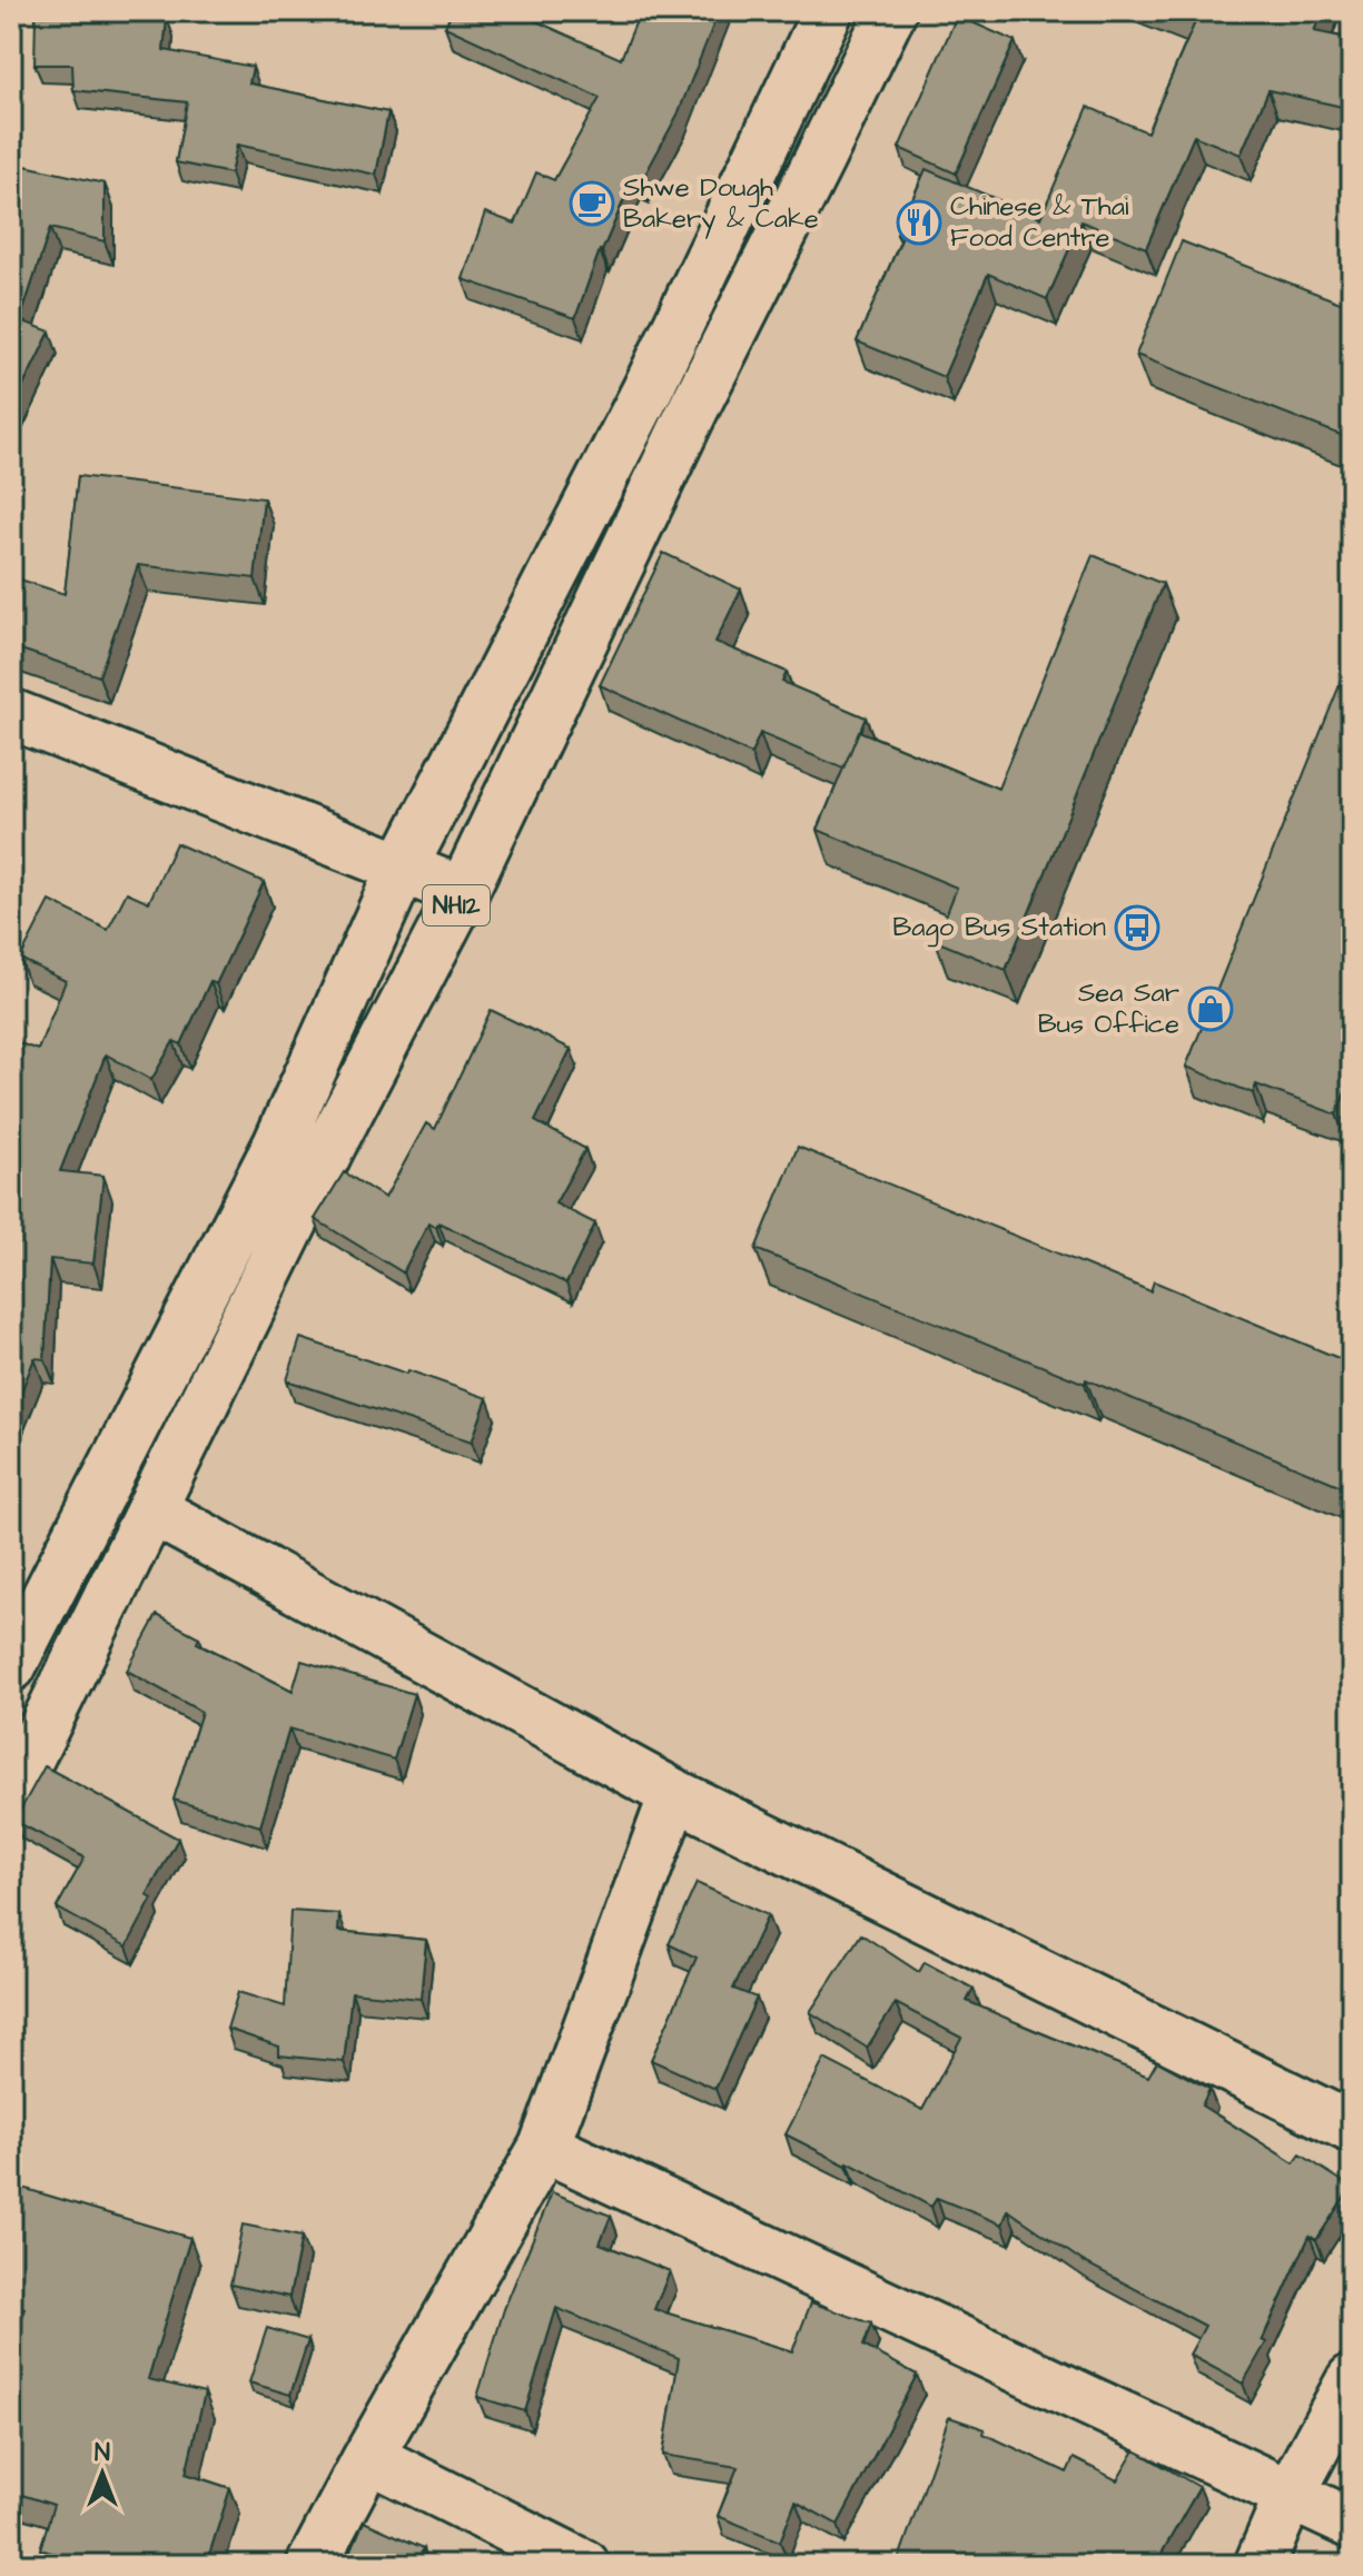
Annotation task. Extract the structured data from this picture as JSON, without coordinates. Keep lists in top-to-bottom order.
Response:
{
  "streets": {
    "main road": ["NH12"]
  },
  "places": {
    "cafe": ["Shwe Dough Bakery & Cake"],
    "restaurant": ["Chinese & Thai Food Centre"],
    "bus stop": ["Bago Bus Station"],
    "shop": ["Sea Sar Bus Office"]
  },
  "north": "top"
}
